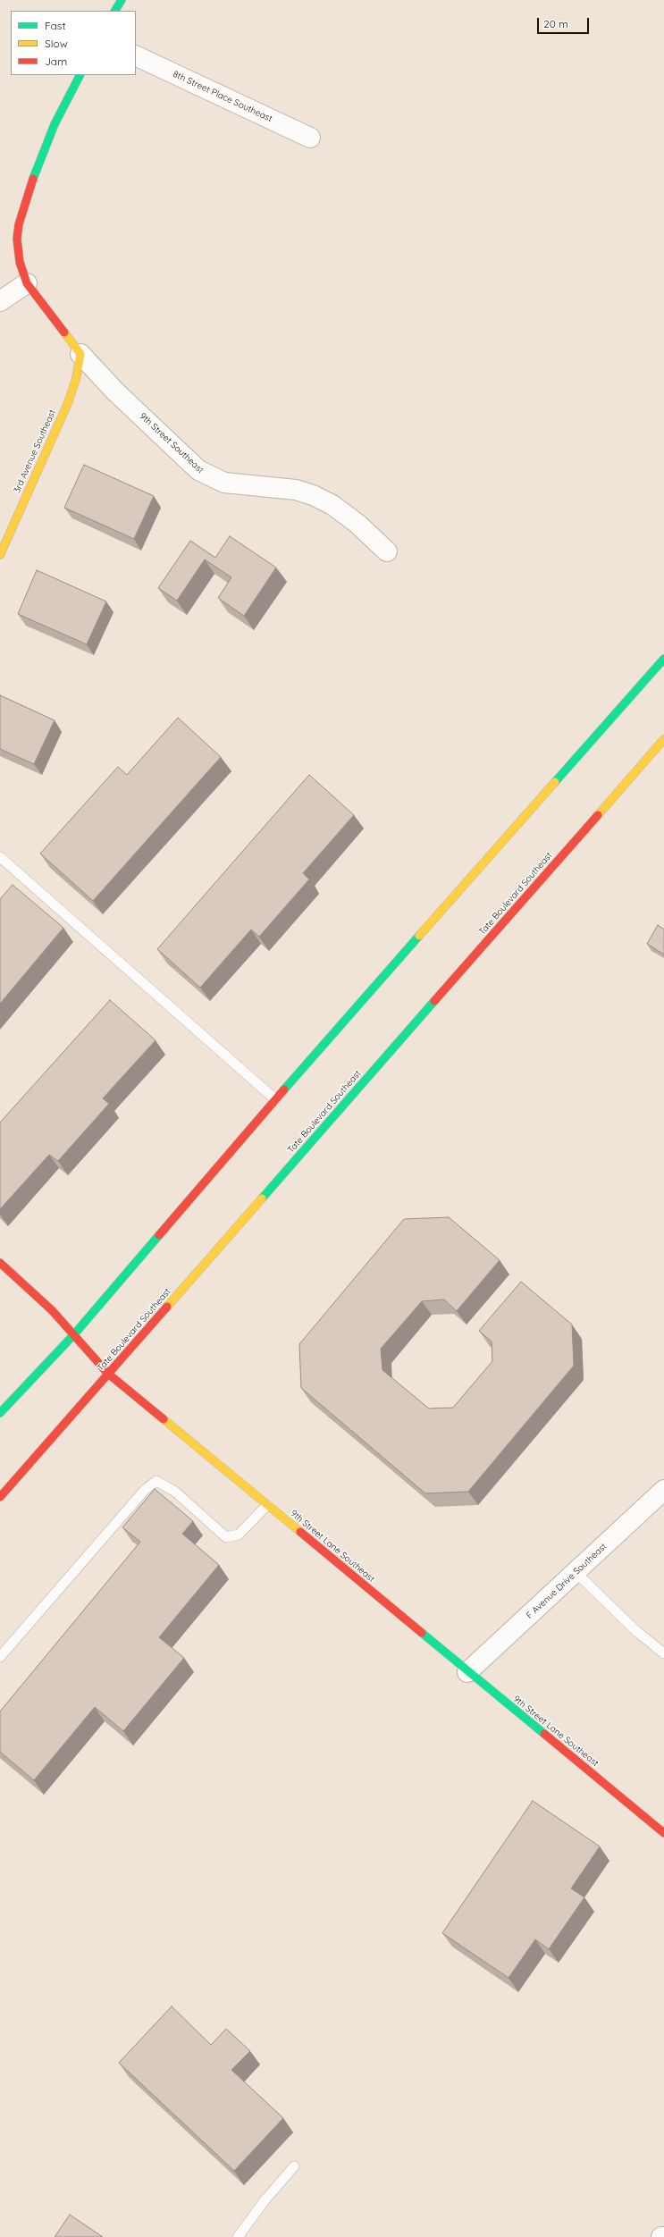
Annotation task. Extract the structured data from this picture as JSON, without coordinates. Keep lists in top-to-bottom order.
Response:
{
  "streets": {
    "main road": [
      "9th Street Southeast",
      "3rd Avenue Southeast",
      "Tate Boulevard Southeast",
      "9th Street Lane Southeast"
    ],
    "street": ["8th Street Place Southeast", "F Avenue Drive Southeast"]
  },
  "crossings": [
    ["9th Street Southeast", "3rd Avenue Southeast"],
    ["Tate Boulevard Southeast", "9th Street Lane Southeast"],
    ["9th Street Lane Southeast", "F Avenue Drive Southeast"]
  ],
  "legend": ["Fast", "Slow", "Jam"],
  "scale_bar": "20 m"
}
